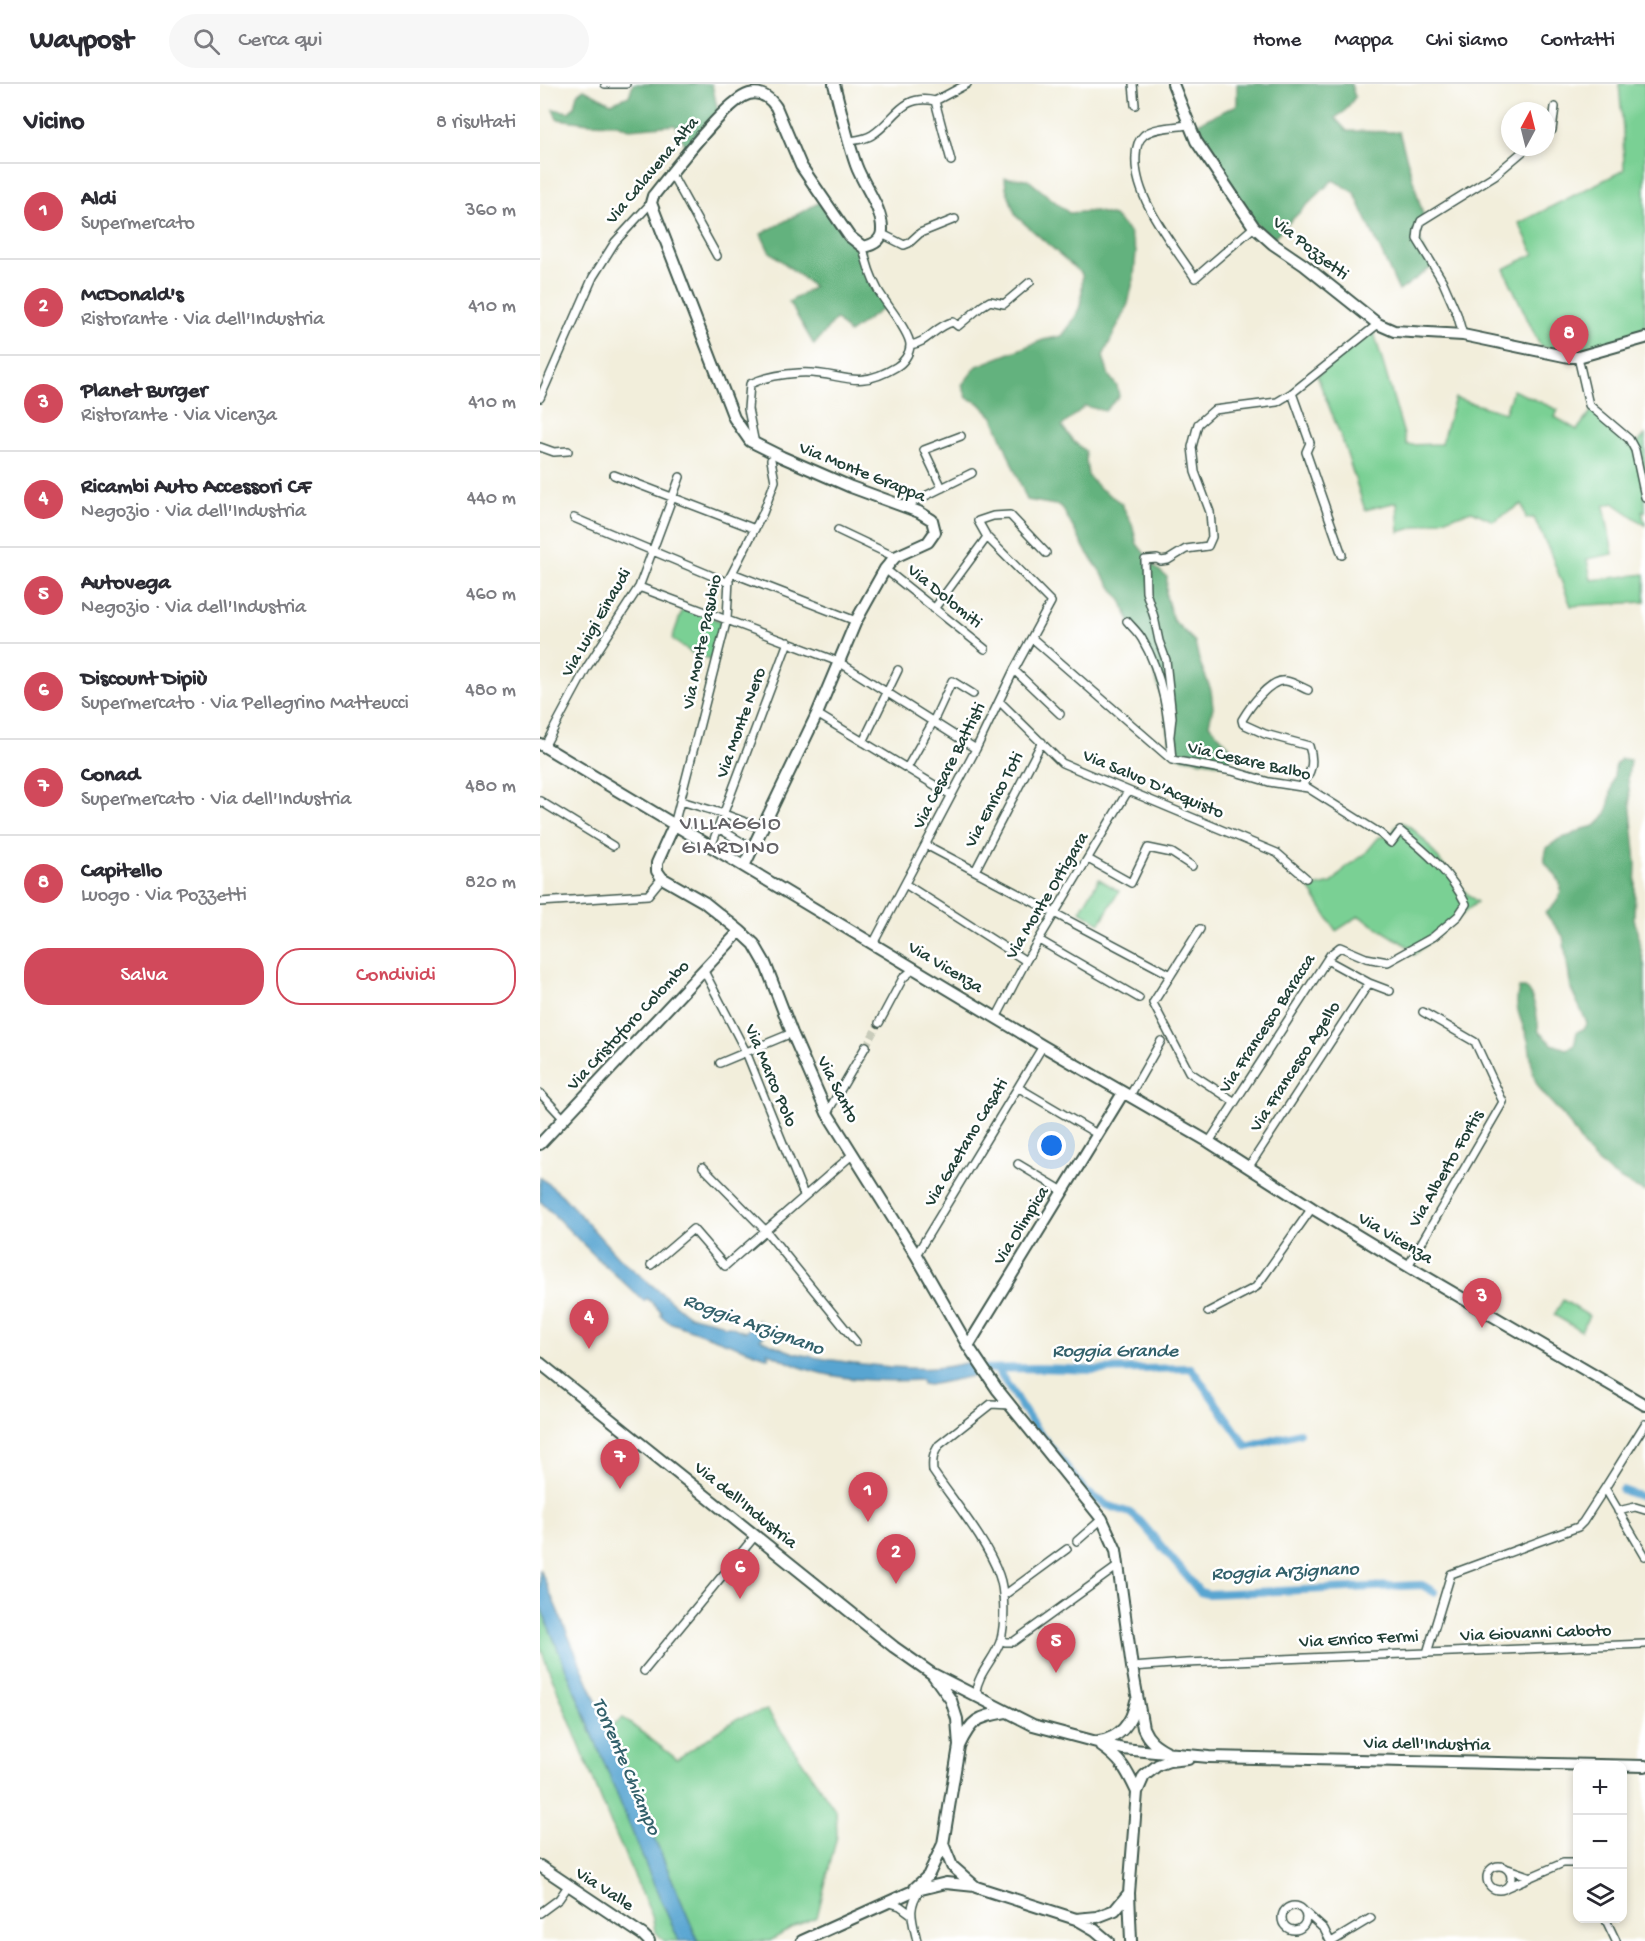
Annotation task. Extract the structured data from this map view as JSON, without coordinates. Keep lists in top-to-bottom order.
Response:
{
  "streets": {
    "street": [
      "Via Calavena Alta",
      "Via Pozzetti",
      "Via Monte Grappa",
      "Via Dolomiti",
      "Via Luigi Einaudi",
      "Via Monte Pasubio",
      "Via Monte Nero",
      "Via Cesare Balbo",
      "Via Cesare Battisti",
      "Via Salvo D'Acquisto",
      "Via Enrico Toti",
      "Via Monte Ortigara",
      "Via Vicenza",
      "Via Francesco Baracca",
      "Via Cristoforo Colombo",
      "Via Francesco Agello",
      "Via Marco Polo",
      "Via Santo",
      "Via Gaetano Casati",
      "Via Alberto Fortis",
      "Via Olimpica",
      "Via dell'Industria",
      "Via Giovanni Caboto",
      "Via Enrico Fermi",
      "Via Valle"
    ]
  },
  "crossings": [
    ["Via Calavena Alta", "Via Monte Grappa"],
    ["Via Monte Grappa", "Via Dolomiti"],
    ["Via Monte Grappa", "Via Vicenza"],
    ["Via Luigi Einaudi", "Via Vicenza"],
    ["Via Monte Pasubio", "Via Vicenza"],
    ["Via Monte Nero", "Via Vicenza"],
    ["Via Cesare Balbo", "Via Cesare Battisti"],
    ["Via Cesare Balbo", "Via Francesco Baracca"],
    ["Via Cesare Battisti", "Via Salvo D'Acquisto"],
    ["Via Cesare Battisti", "Via Vicenza"],
    ["Via Salvo D'Acquisto", "Via Enrico Toti"],
    ["Via Salvo D'Acquisto", "Via Monte Ortigara"],
    ["Via Monte Ortigara", "Via Vicenza"],
    ["Via Vicenza", "Via Francesco Baracca"],
    ["Via Vicenza", "Via Francesco Agello"],
    ["Via Vicenza", "Via Gaetano Casati"],
    ["Via Vicenza", "Via Alberto Fortis"],
    ["Via Vicenza", "Via Olimpica"],
    ["Via Cristoforo Colombo", "Via Marco Polo"],
    ["Via Cristoforo Colombo", "Via Santo"],
    ["Via Santo", "Via Gaetano Casati"],
    ["Via Santo", "Via Olimpica"],
    ["Via Santo", "Via dell'Industria"],
    ["Via Santo", "Via Enrico Fermi"],
    ["Via Giovanni Caboto", "Via Enrico Fermi"]
  ],
  "districts": ["VILLAGGIO GIARDINO"],
  "water": ["Roggia Arzignano", "Roggia Grande", "Torrente Chiampo"],
  "north": "top",
  "page": {
    "header": "Waypost",
    "search": "Cerca qui",
    "nav": [
      "Home",
      "Mappa",
      "Chi siamo",
      "Contatti"
    ],
    "heading": ["Vicino", "8 risultati"],
    "list": [
      {
        "mark": "1",
        "name": "Aldi",
        "note": "Supermercato",
        "value": "360 m"
      },
      {
        "mark": "2",
        "name": "McDonald's",
        "note": "Ristorante · Via dell'Industria",
        "value": "410 m"
      },
      {
        "mark": "3",
        "name": "Planet Burger",
        "note": "Ristorante · Via Vicenza",
        "value": "410 m"
      },
      {
        "mark": "4",
        "name": "Ricambi Auto Accessori CF",
        "note": "Negozio · Via dell'Industria",
        "value": "440 m"
      },
      {
        "mark": "5",
        "name": "Autovega",
        "note": "Negozio · Via dell'Industria",
        "value": "460 m"
      },
      {
        "mark": "6",
        "name": "Discount Dipiù",
        "note": "Supermercato · Via Pellegrino Matteucci",
        "value": "480 m"
      },
      {
        "mark": "7",
        "name": "Conad",
        "note": "Supermercato · Via dell'Industria",
        "value": "480 m"
      },
      {
        "mark": "8",
        "name": "Capitello",
        "note": "Luogo · Via Pozzetti",
        "value": "820 m"
      }
    ],
    "pins": [
      "8",
      "3",
      "4",
      "7",
      "1",
      "2",
      "6",
      "5"
    ],
    "buttons": ["Salva", "Condividi"],
    "map_buttons": ["+", "−"]
  }
}
